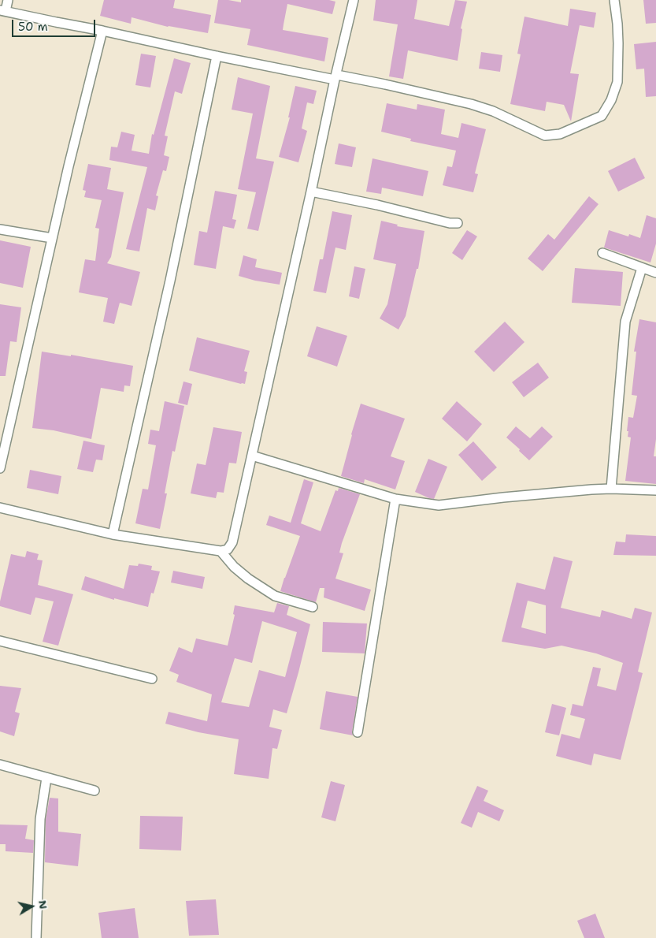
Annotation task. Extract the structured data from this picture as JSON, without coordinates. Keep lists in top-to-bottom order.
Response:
{
  "scale_bar": "50 m",
  "north": "right"
}
